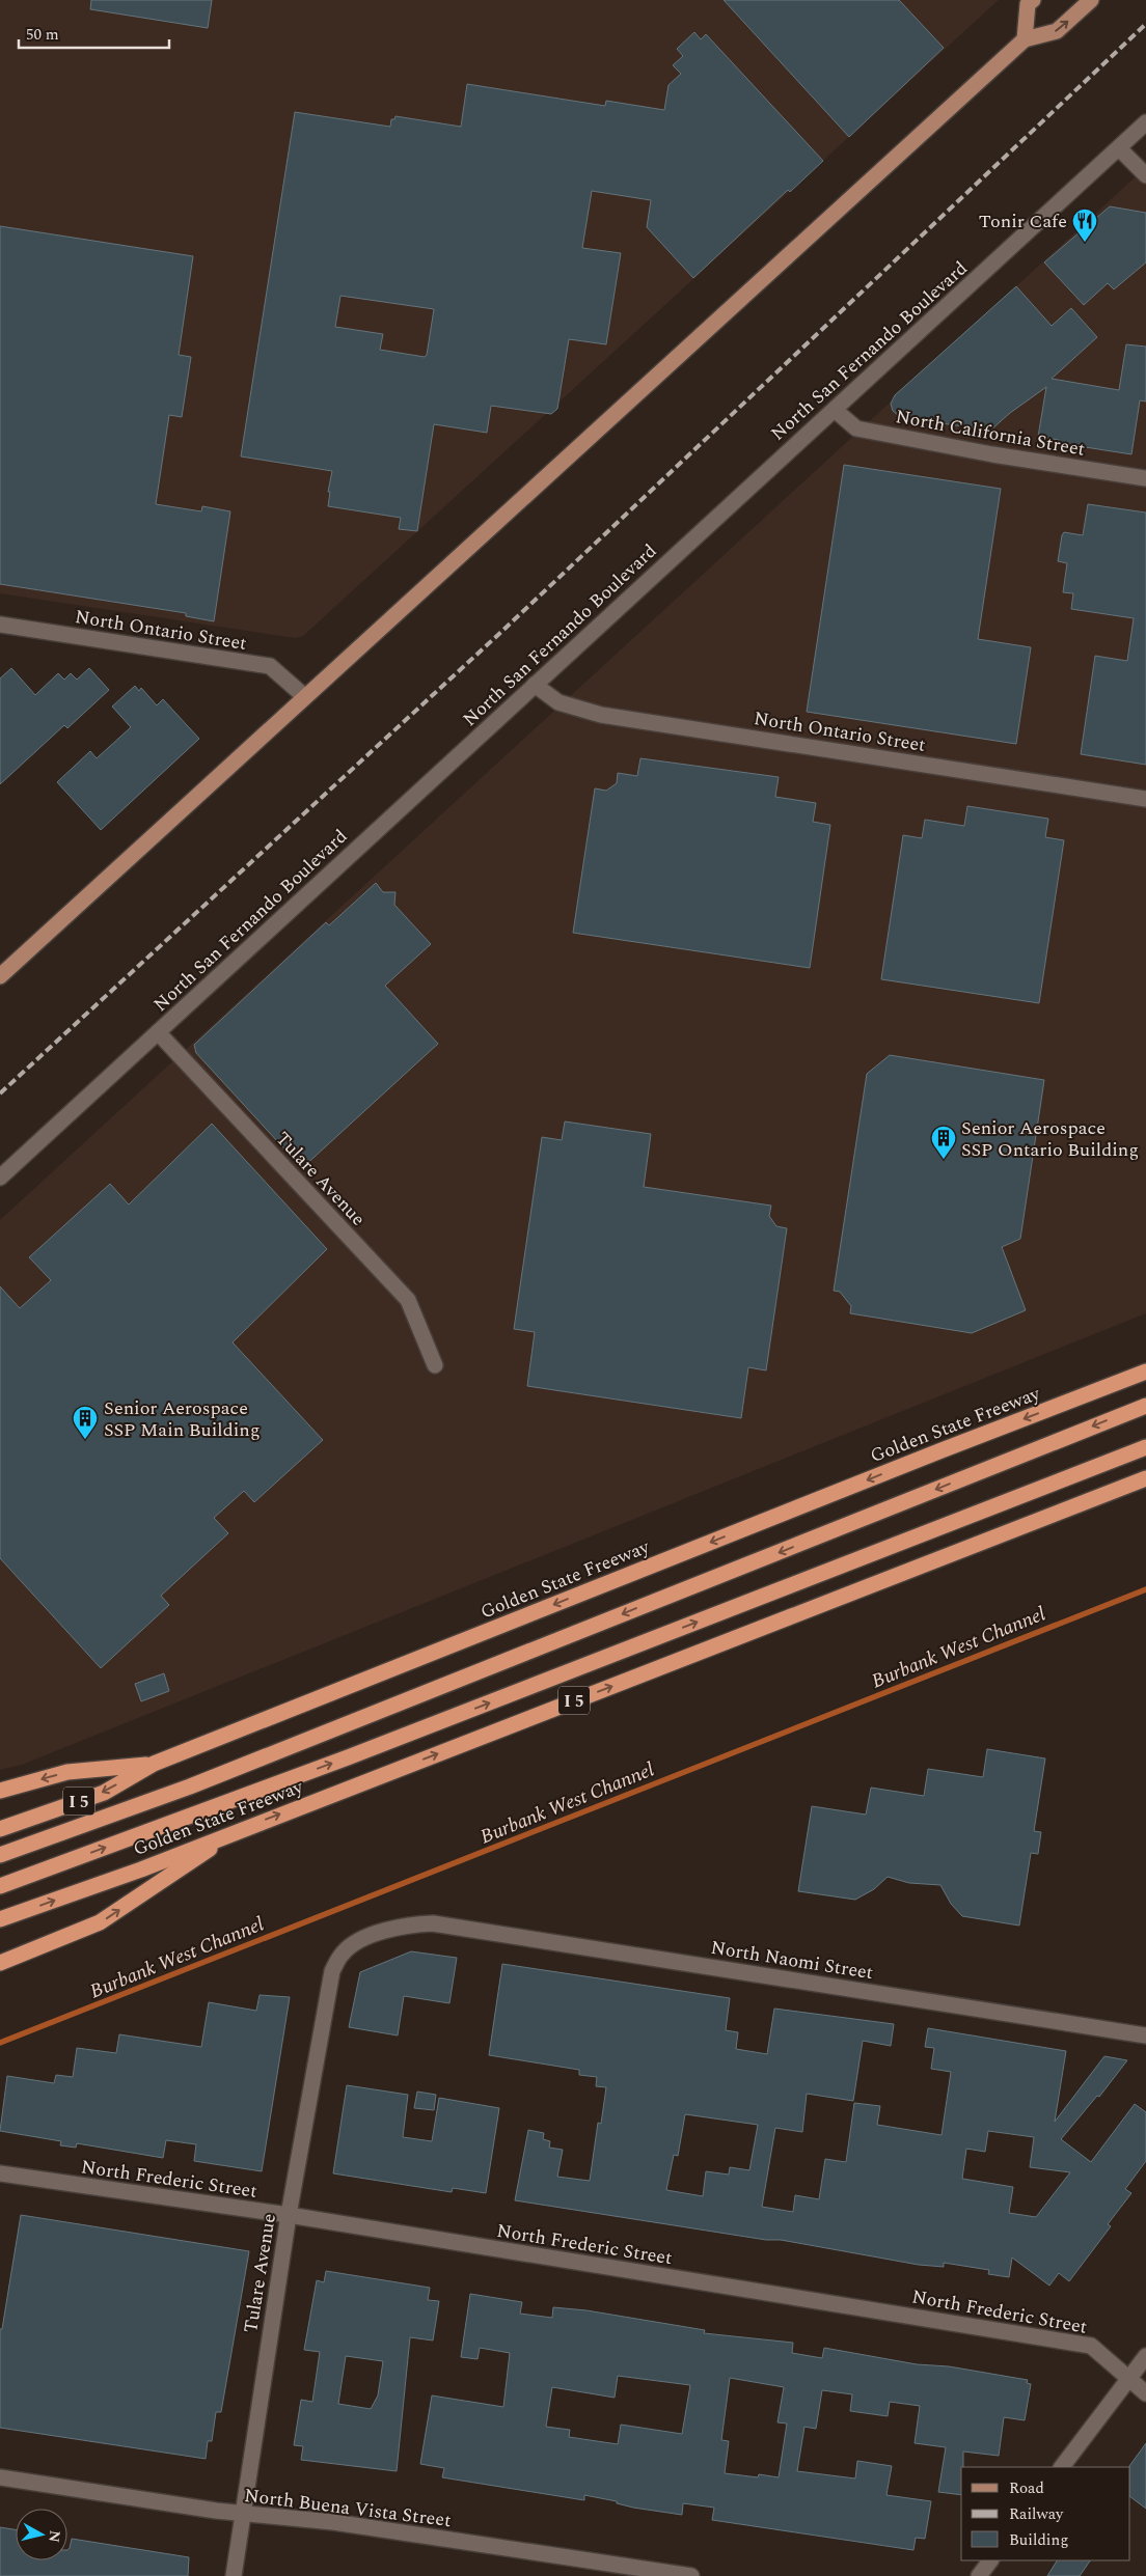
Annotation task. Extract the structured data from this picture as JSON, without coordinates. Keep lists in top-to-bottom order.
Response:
{
  "streets": {
    "highway": ["Golden State Freeway", "I 5"],
    "street": [
      "North San Fernando Boulevard",
      "North California Street",
      "North Ontario Street",
      "Tulare Avenue",
      "North Naomi Street",
      "North Frederic Street",
      "North Buena Vista Street"
    ]
  },
  "crossings": [
    ["North San Fernando Boulevard", "North California Street"],
    ["North San Fernando Boulevard", "North Ontario Street"],
    ["North San Fernando Boulevard", "Tulare Avenue"],
    ["Tulare Avenue", "North Naomi Street"],
    ["Tulare Avenue", "North Frederic Street"],
    ["Tulare Avenue", "North Buena Vista Street"]
  ],
  "water": ["Burbank West Channel"],
  "places": {
    "restaurant": ["Tonir Cafe"],
    "building": ["Senior Aerospace SSP Ontario Building", "Senior Aerospace SSP Main Building"]
  },
  "legend": ["Road", "Railway", "Building"],
  "scale_bar": "50 m",
  "north": "right"
}
